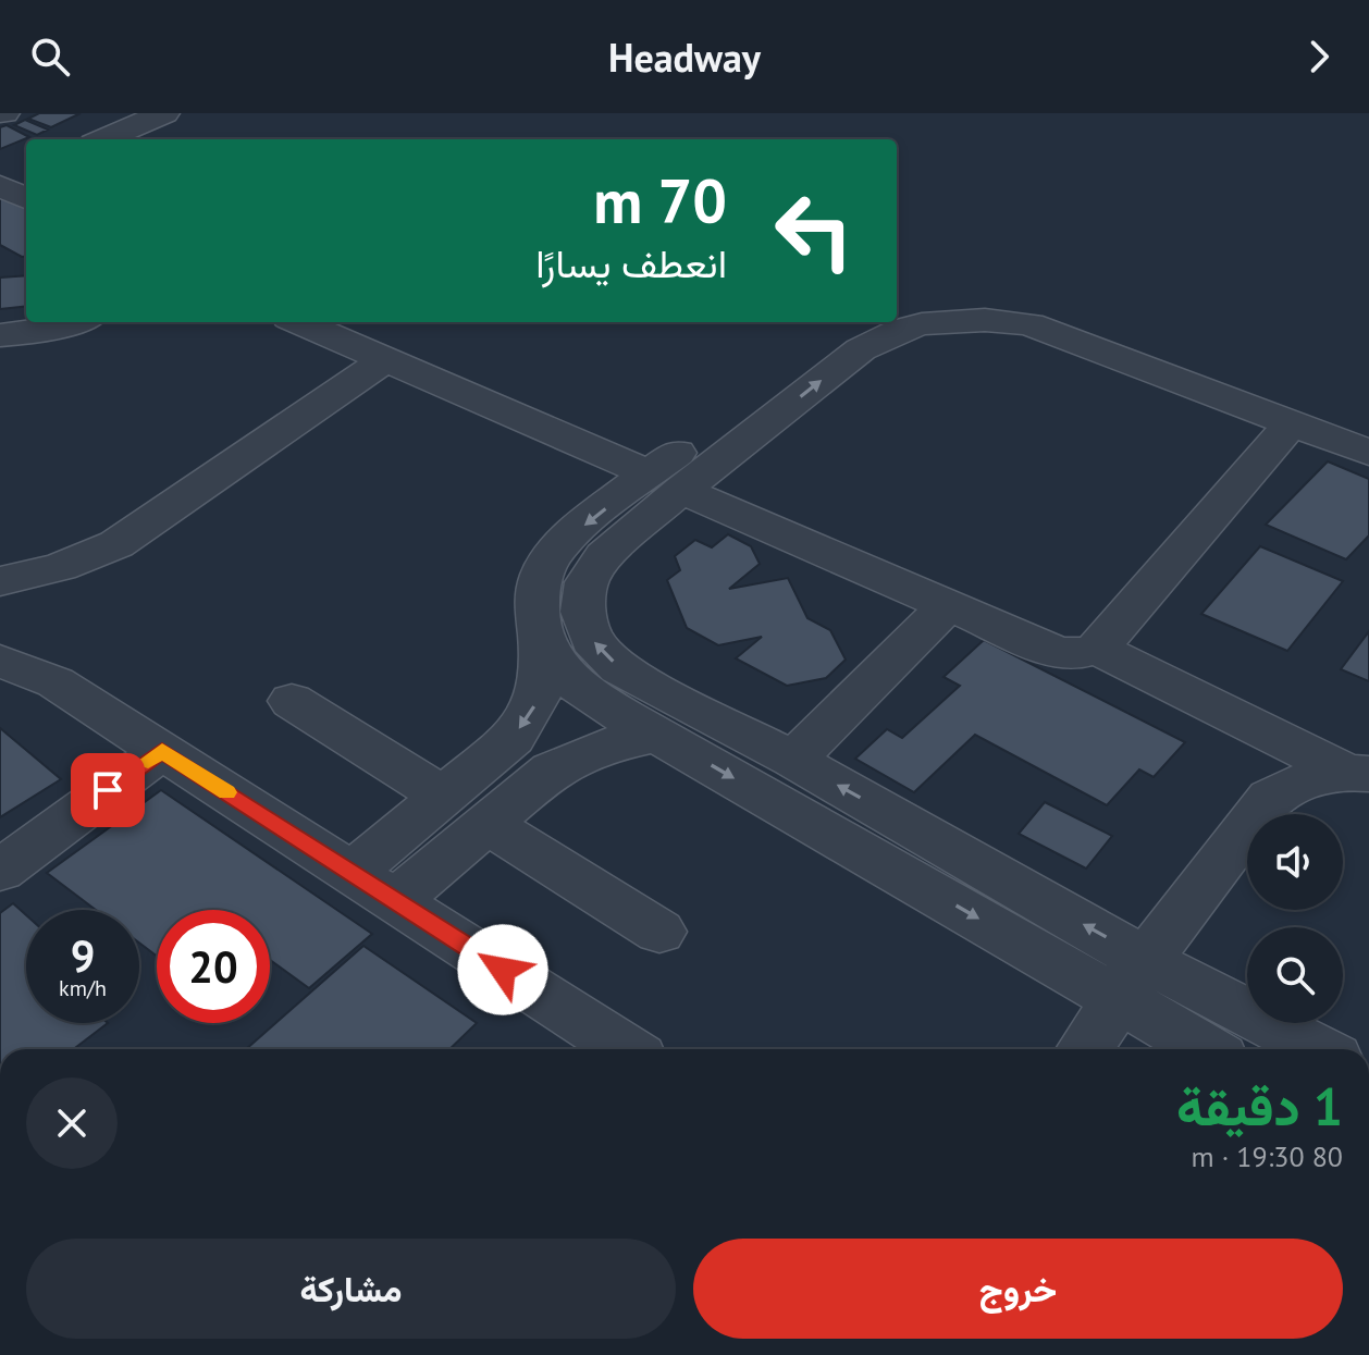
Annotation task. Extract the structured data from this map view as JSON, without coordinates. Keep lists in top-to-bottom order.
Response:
{
  "page": {
    "header": "Headway",
    "turn": ["70 m", "انعطف يسارًا"],
    "speed": "9 km/h",
    "limit": "20",
    "heading": ["1 دقيقة", "80 m · 19:30"],
    "buttons": ["خروج", "مشاركة"]
  }
}
